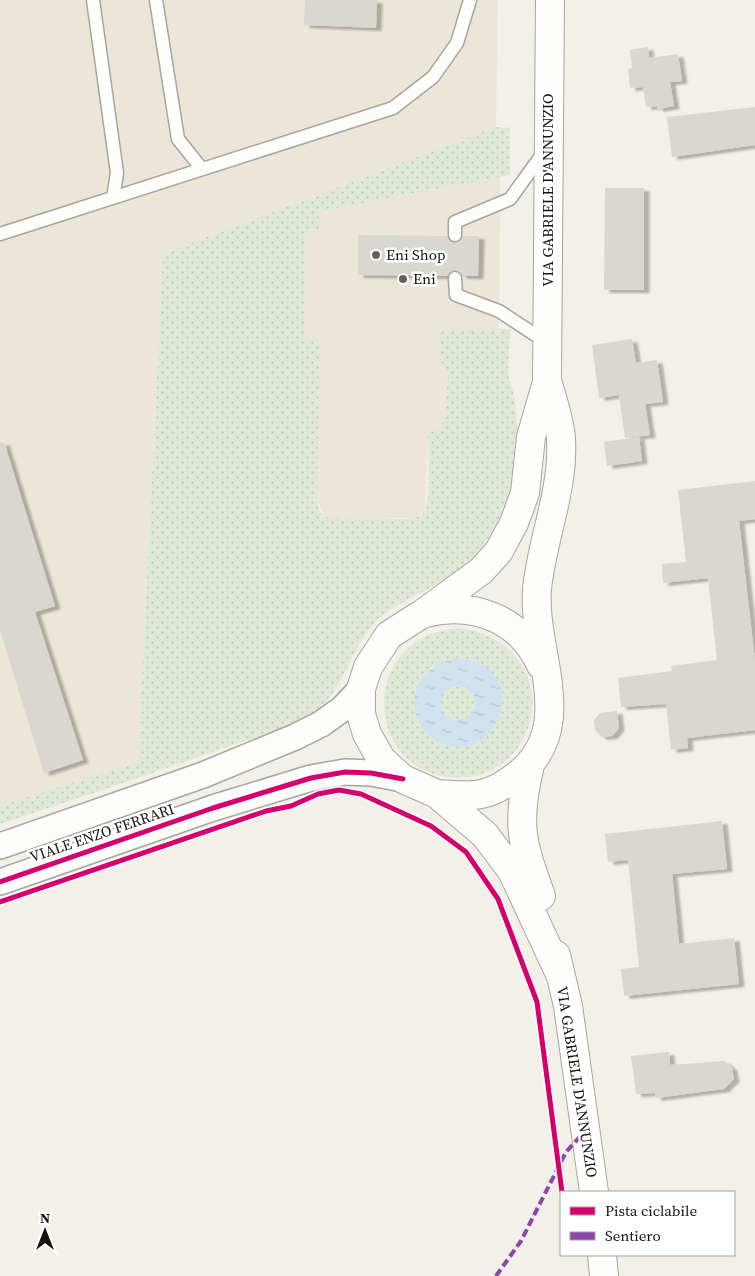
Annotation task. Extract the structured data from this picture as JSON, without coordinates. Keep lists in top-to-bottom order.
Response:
{
  "streets": {
    "main road": ["VIA GABRIELE D'ANNUNZIO"],
    "street": ["VIALE ENZO FERRARI"]
  },
  "places": ["Eni Shop", "Eni"],
  "legend": ["Pista ciclabile", "Sentiero"],
  "north": "top"
}
